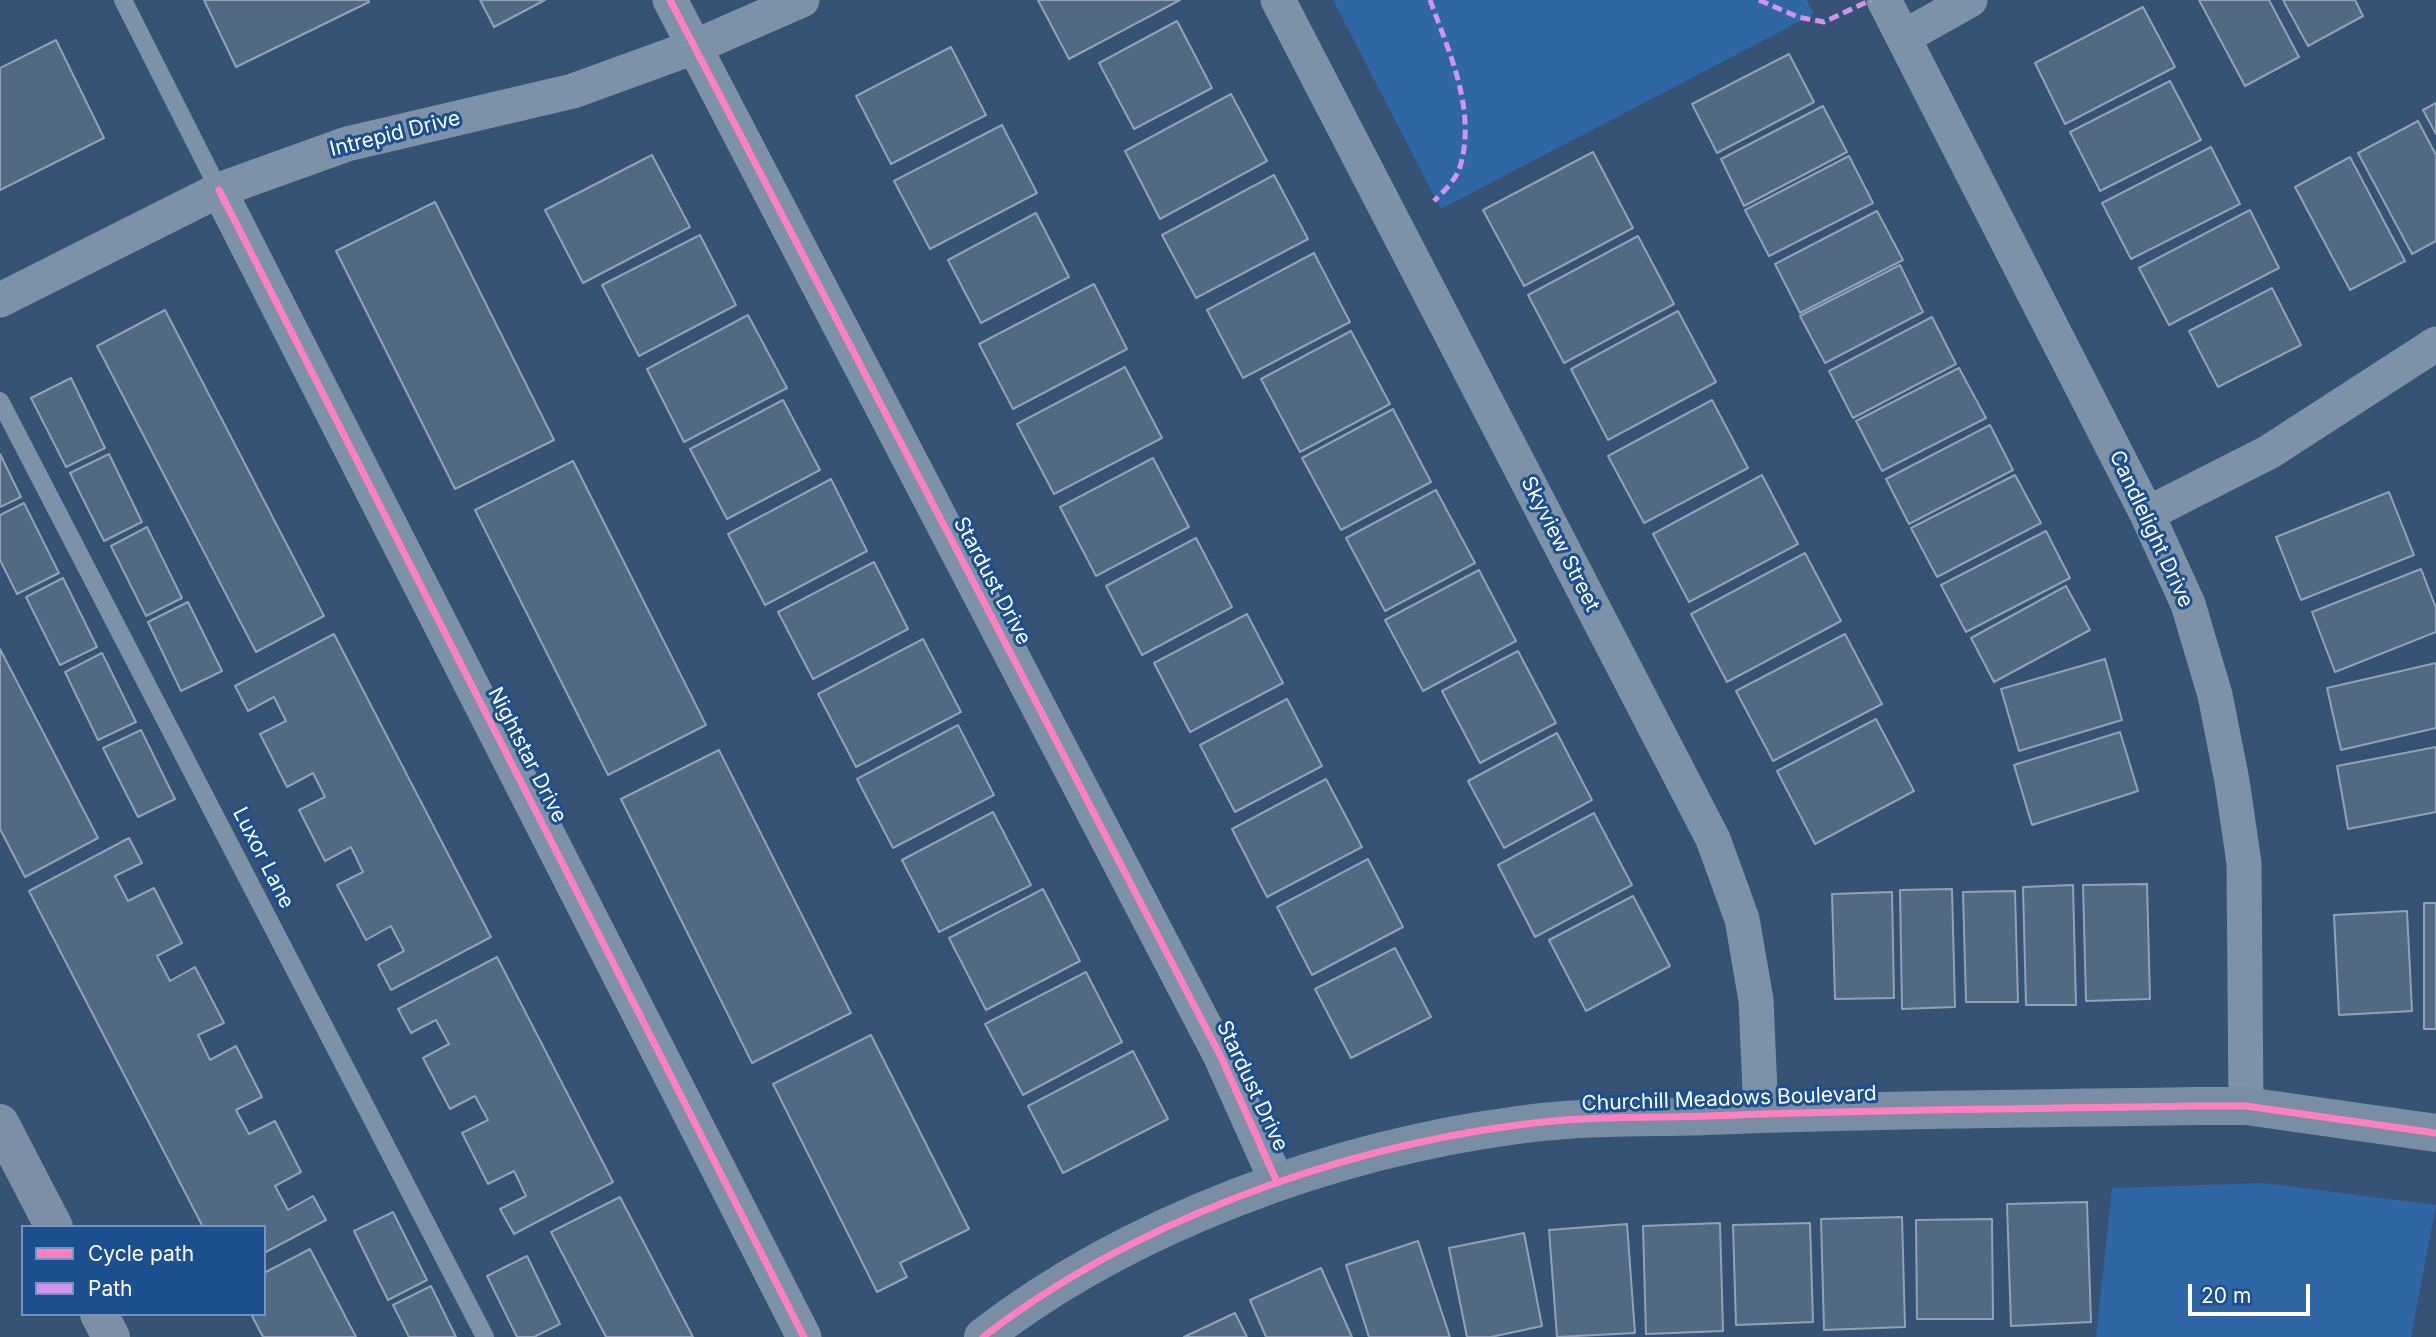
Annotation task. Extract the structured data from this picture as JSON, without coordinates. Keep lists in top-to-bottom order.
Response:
{
  "streets": {
    "street": [
      "Intrepid Drive",
      "Candlelight Drive",
      "Skyview Street",
      "Stardust Drive",
      "Nightstar Drive",
      "Churchill Meadows Boulevard"
    ],
    "lane": ["Luxor Lane"]
  },
  "crossings": [
    ["Intrepid Drive", "Stardust Drive"],
    ["Intrepid Drive", "Nightstar Drive"],
    ["Candlelight Drive", "Churchill Meadows Boulevard"],
    ["Skyview Street", "Churchill Meadows Boulevard"],
    ["Stardust Drive", "Churchill Meadows Boulevard"]
  ],
  "legend": ["Cycle path", "Path"],
  "scale_bar": "20 m"
}
